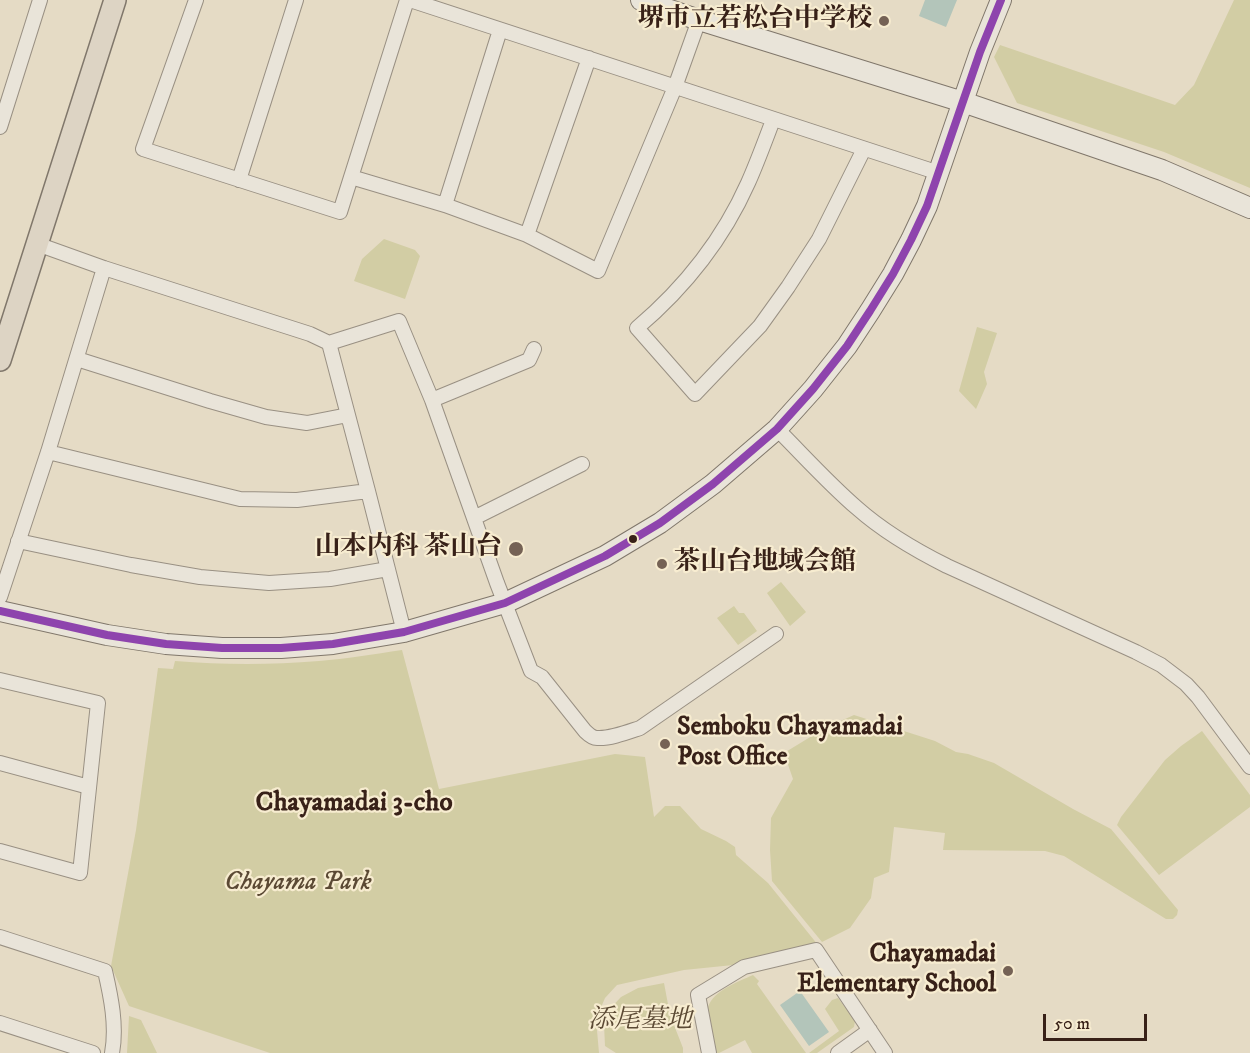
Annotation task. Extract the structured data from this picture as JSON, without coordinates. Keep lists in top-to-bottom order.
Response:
{
  "districts": ["Chayamadai 3-cho"],
  "parks": ["Chayama Park", "添尾墓地"],
  "places": [
    "堺市立若松台中学校",
    "山本内科 茶山台",
    "茶山台地域会館",
    "Semboku Chayamadai Post Office",
    "Chayamadai Elementary School"
  ],
  "scale_bar": "50 m"
}
